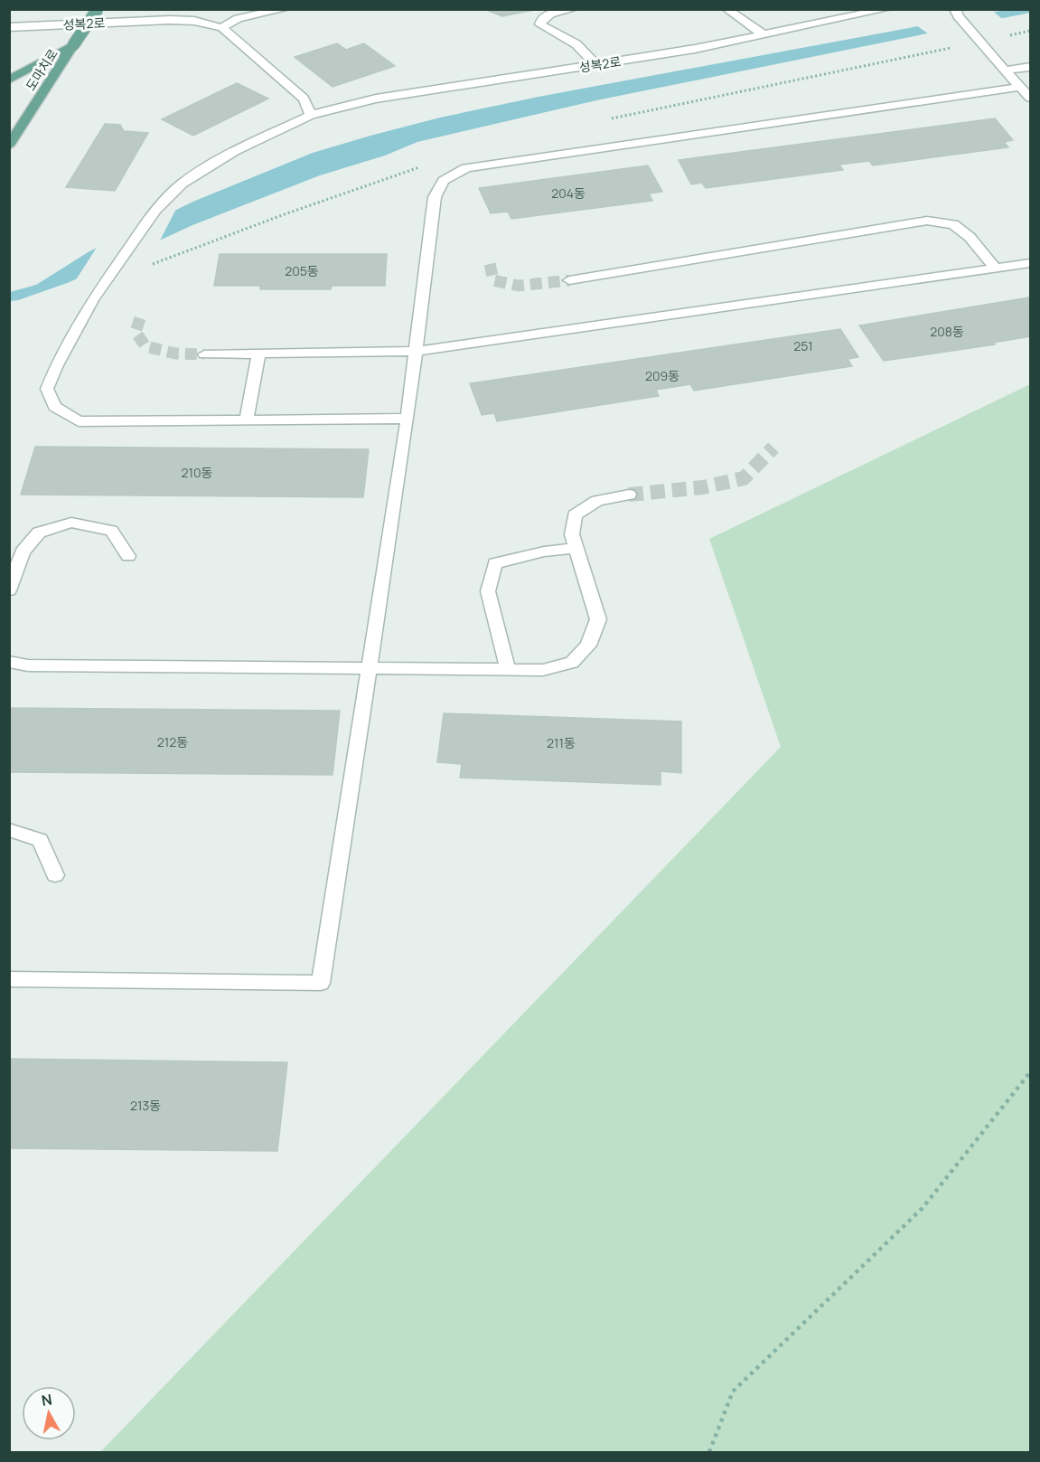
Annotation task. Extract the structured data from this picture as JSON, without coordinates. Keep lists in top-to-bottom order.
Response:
{
  "streets": {
    "main road": ["도마치로"],
    "street": ["성복2로"]
  },
  "house_numbers": [
    "204동",
    "205동",
    "208동",
    "251",
    "209동",
    "210동",
    "212동",
    "211동",
    "213동"
  ],
  "north": "top"
}
